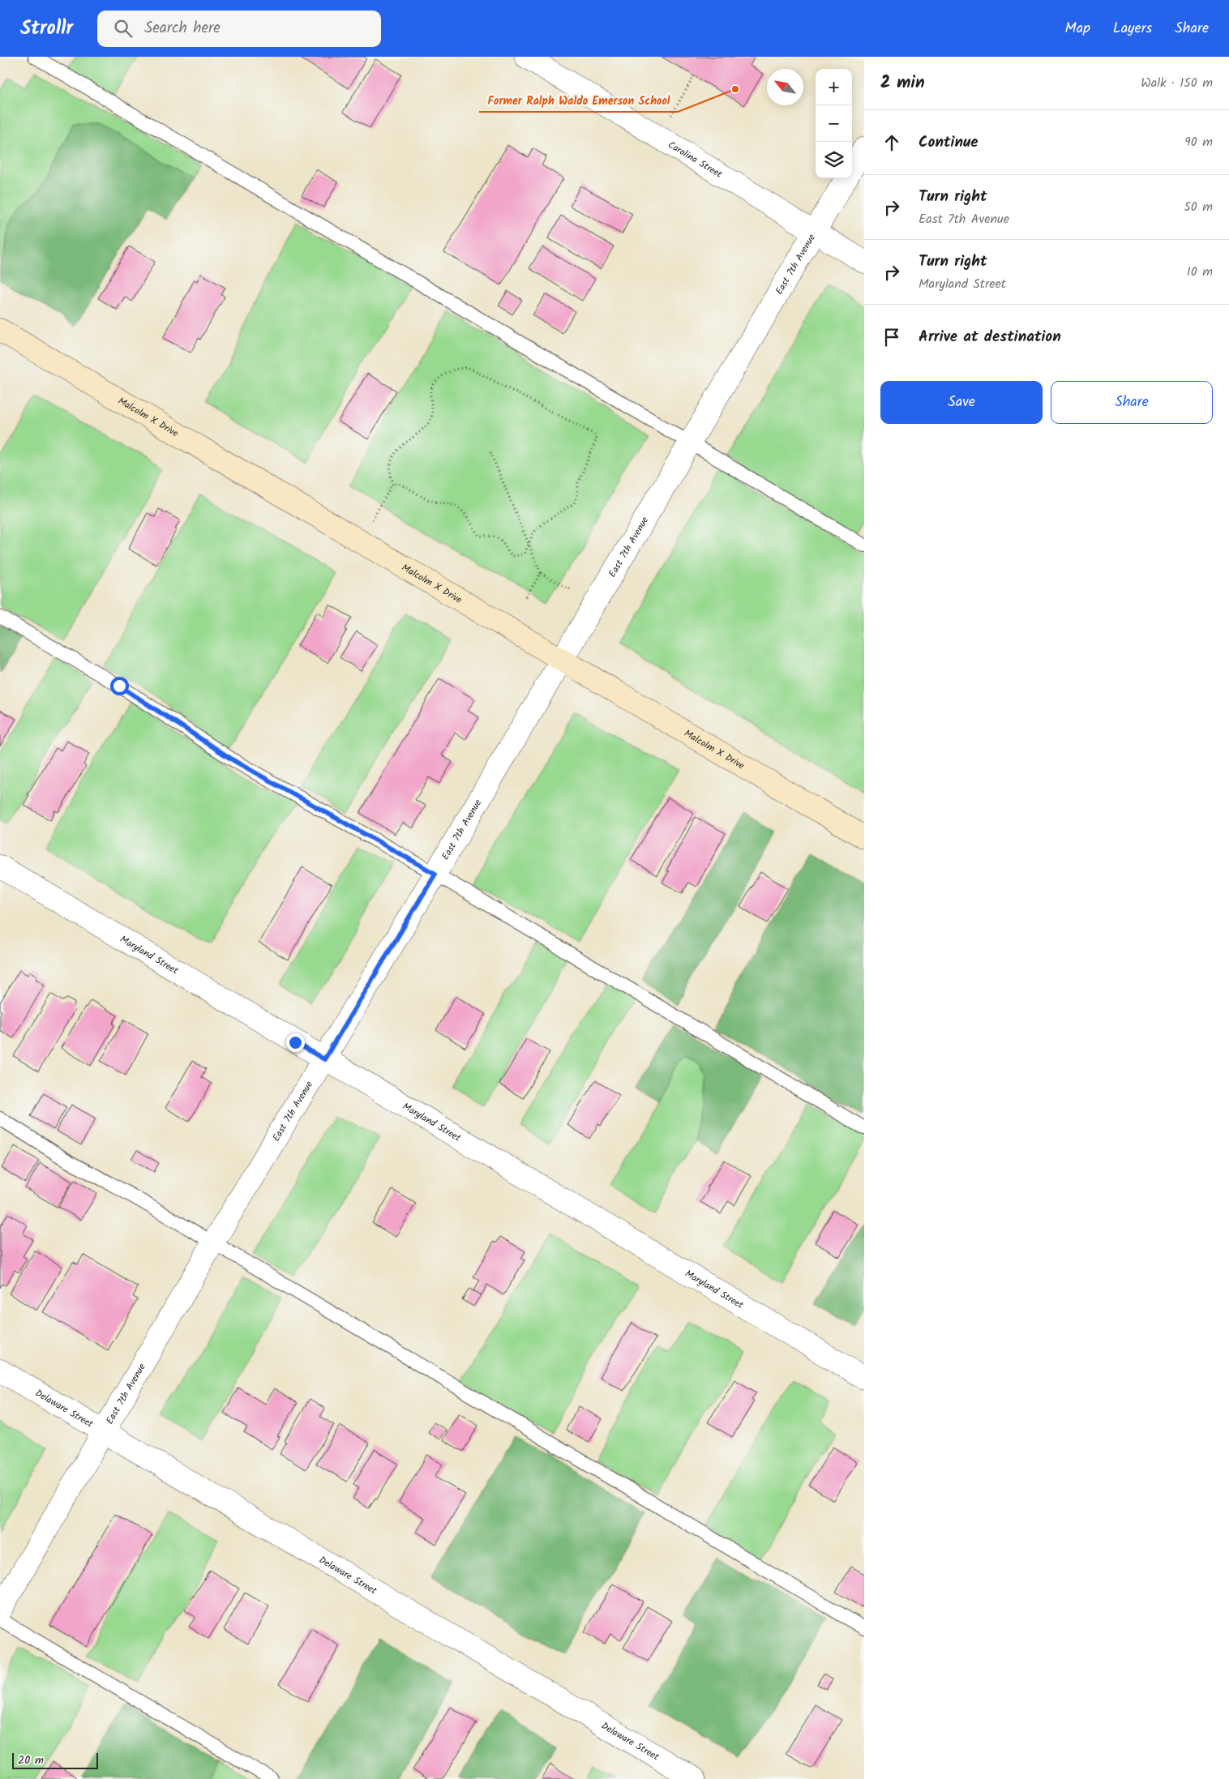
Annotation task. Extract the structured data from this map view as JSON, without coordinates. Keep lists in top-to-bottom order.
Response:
{
  "streets": {
    "street": [
      "Carolina Street",
      "East 7th Avenue",
      "Malcolm X Drive",
      "Maryland Street",
      "Delaware Street"
    ]
  },
  "crossings": [
    ["Carolina Street", "East 7th Avenue"],
    ["East 7th Avenue", "Malcolm X Drive"],
    ["East 7th Avenue", "Maryland Street"],
    ["East 7th Avenue", "Delaware Street"]
  ],
  "places": ["Former Ralph Waldo Emerson School"],
  "scale_bar": "20 m",
  "north": "top left",
  "page": {
    "header": "Strollr",
    "search": "Search here",
    "nav": ["Map", "Layers", "Share"],
    "heading": ["2 min", "Walk · 150 m"],
    "map_buttons": ["+", "−"],
    "list": [
      ["Continue", "90 m"],
      ["Turn right", "East 7th Avenue", "50 m"],
      ["Turn right", "Maryland Street", "10 m"],
      "Arrive at destination"
    ],
    "buttons": ["Save", "Share"],
    "scale": "20 m"
  }
}
